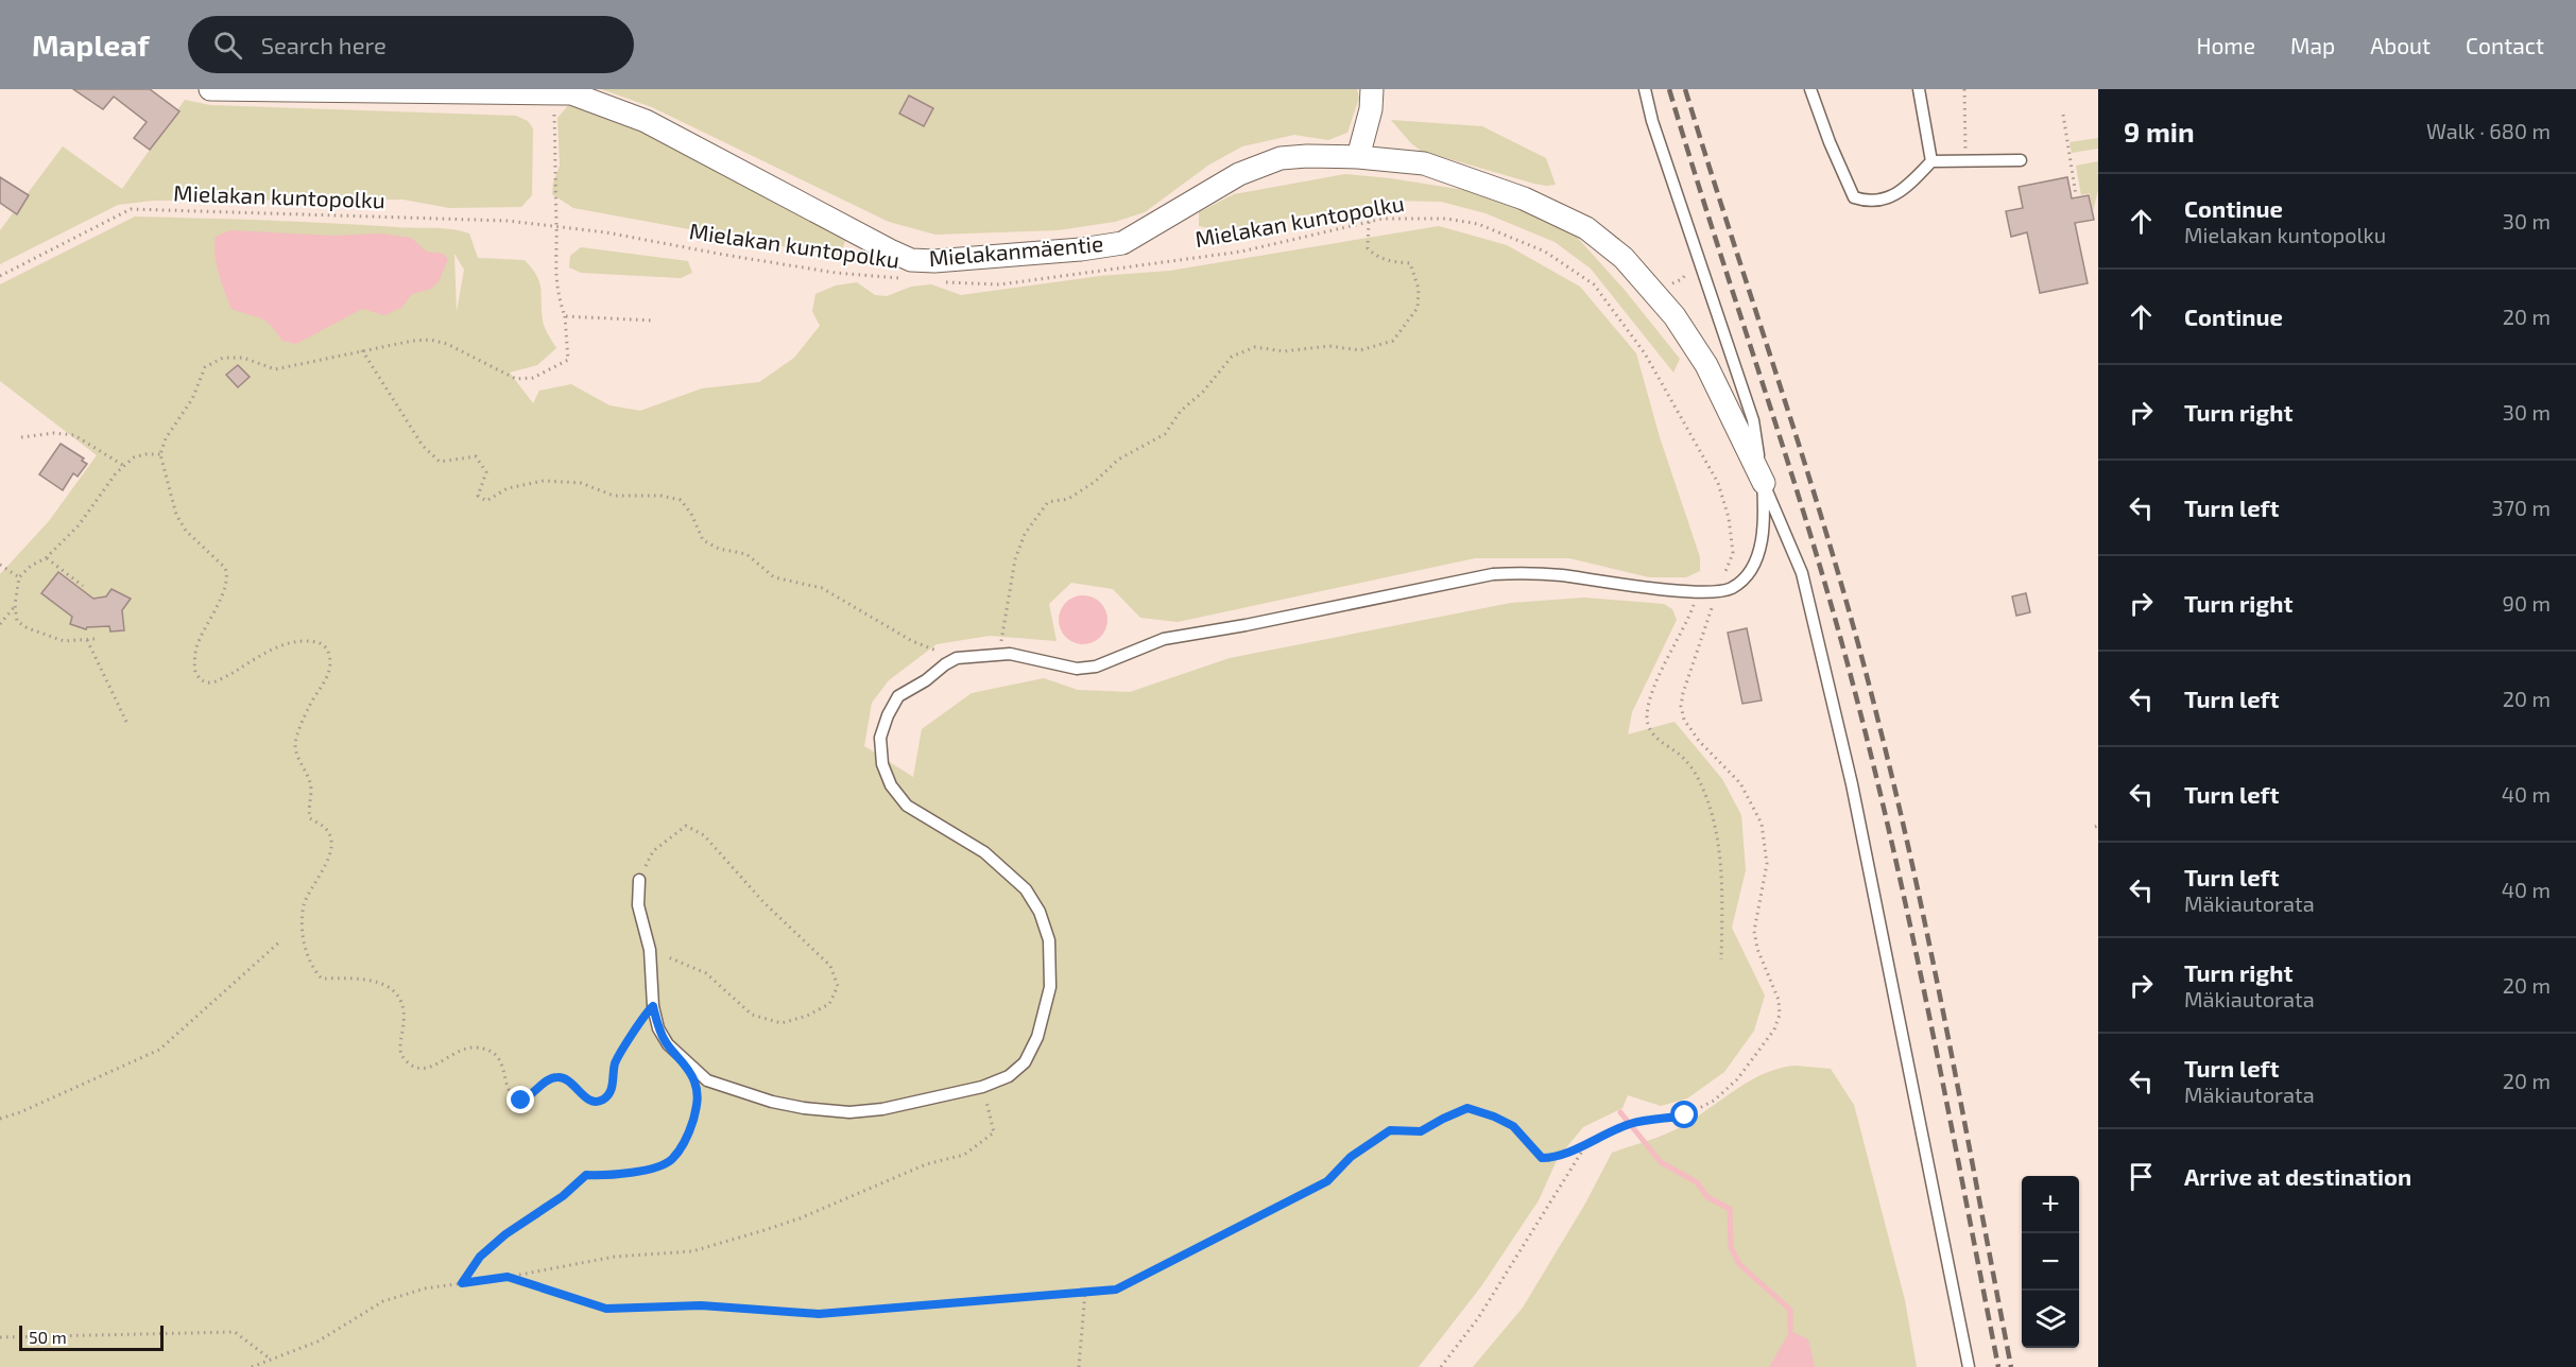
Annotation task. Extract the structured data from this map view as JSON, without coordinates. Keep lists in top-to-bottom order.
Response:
{
  "streets": {
    "street": ["Mielakanmäentie"],
    "path": ["Mielakan kuntopolku"]
  },
  "scale_bar": "50 m",
  "page": {
    "header": "Mapleaf",
    "search": "Search here",
    "nav": [
      "Home",
      "Map",
      "About",
      "Contact"
    ],
    "heading": ["9 min", "Walk · 680 m"],
    "list": [
      ["Continue", "Mielakan kuntopolku", "30 m"],
      ["Continue", "20 m"],
      ["Turn right", "30 m"],
      ["Turn left", "370 m"],
      ["Turn right", "90 m"],
      ["Turn left", "20 m"],
      ["Turn left", "40 m"],
      ["Turn left", "Mäkiautorata", "40 m"],
      ["Turn right", "Mäkiautorata", "20 m"],
      ["Turn left", "Mäkiautorata", "20 m"],
      "Arrive at destination"
    ],
    "map_buttons": ["+", "−"],
    "scale": "50 m"
  }
}
